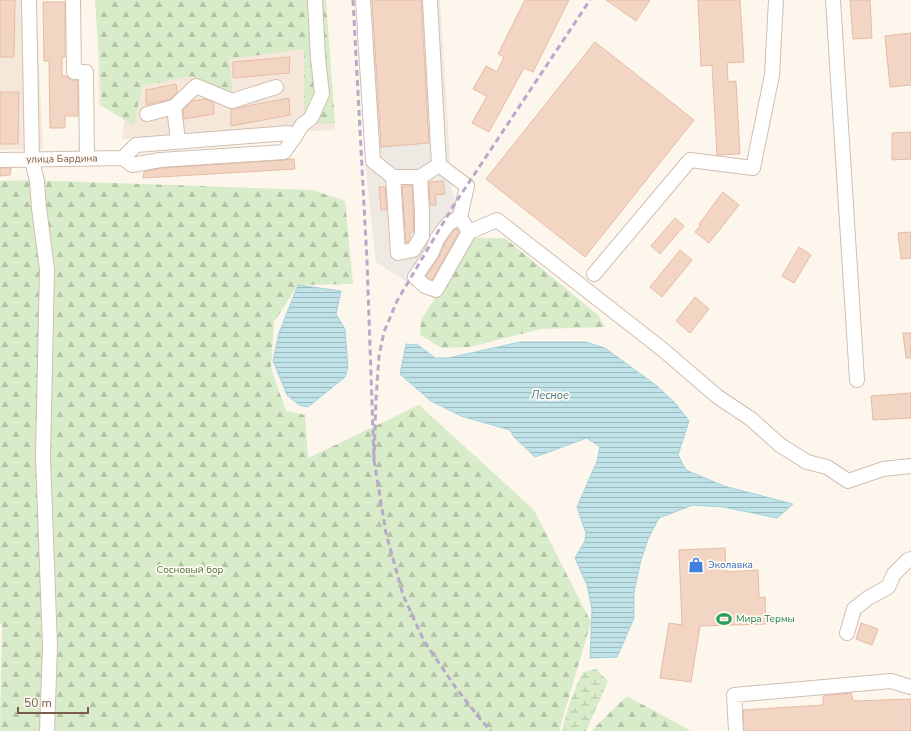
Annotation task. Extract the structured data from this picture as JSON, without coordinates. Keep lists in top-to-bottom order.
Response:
{
  "streets": {
    "street": ["улица Бардина"]
  },
  "water": ["Лесное"],
  "parks": ["Сосновый бор"],
  "places": {
    "shop": ["Эколавка"],
    "sports": ["Мира Термы"]
  },
  "scale_bar": "50 m"
}
